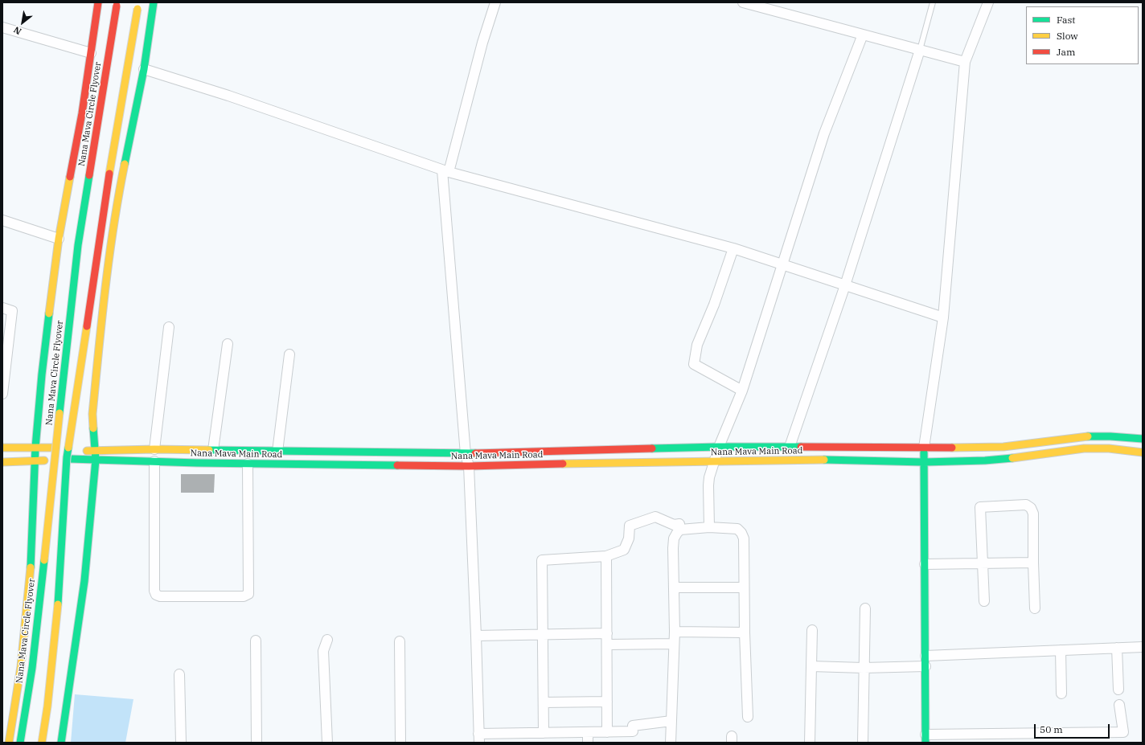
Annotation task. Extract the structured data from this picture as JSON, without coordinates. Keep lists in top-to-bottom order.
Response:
{
  "streets": {
    "main road": ["Nana Mava Circle Flyover", "Nana Mava Main Road"]
  },
  "legend": ["Fast", "Slow", "Jam"],
  "scale_bar": "50 m",
  "north": "bottom left"
}
